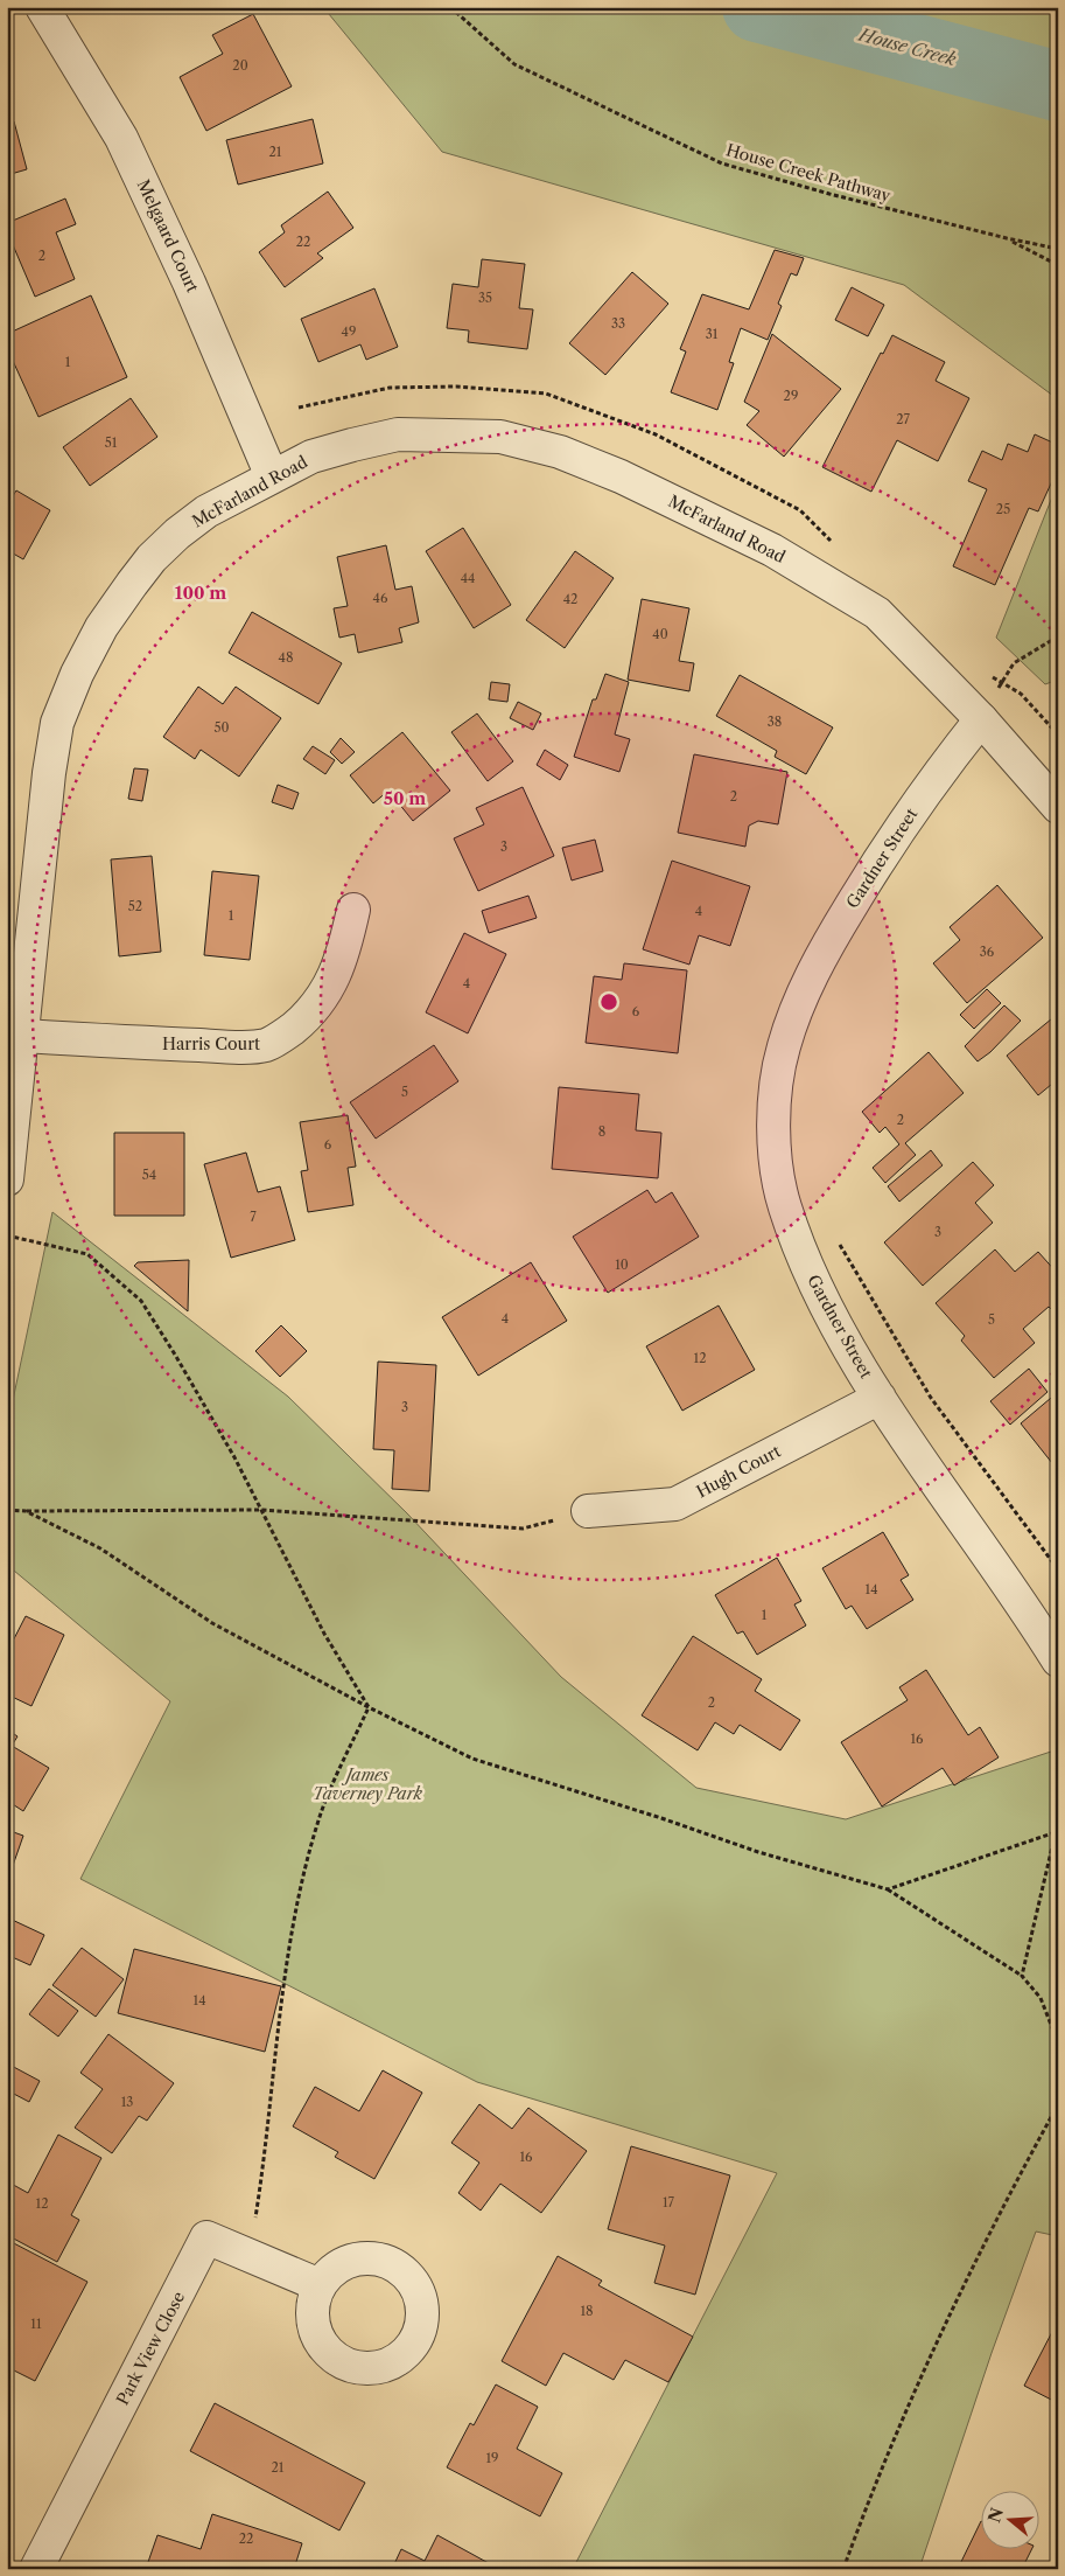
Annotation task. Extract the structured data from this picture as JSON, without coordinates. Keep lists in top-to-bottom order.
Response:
{
  "streets": {
    "street": [
      "Melgaard Court",
      "McFarland Road",
      "Gardner Street",
      "Harris Court",
      "Hugh Court",
      "Park View Close"
    ],
    "path": ["House Creek Pathway"]
  },
  "crossings": [
    ["Melgaard Court", "McFarland Road"],
    ["McFarland Road", "Gardner Street"],
    ["McFarland Road", "Harris Court"],
    ["Gardner Street", "Hugh Court"]
  ],
  "water": ["House Creek"],
  "parks": ["James Taverney Park"],
  "house_numbers": [
    "20",
    "21",
    "22",
    "2",
    "35",
    "33",
    "49",
    "31",
    "1",
    "29",
    "27",
    "51",
    "25",
    "44",
    "46",
    "42",
    "40",
    "48",
    "38",
    "50",
    "2",
    "3",
    "52",
    "4",
    "1",
    "36",
    "4",
    "6",
    "5",
    "2",
    "8",
    "6",
    "54",
    "7",
    "3",
    "10",
    "4",
    "5",
    "12",
    "3",
    "14",
    "1",
    "2",
    "16",
    "14",
    "13",
    "16",
    "17",
    "12",
    "18",
    "11",
    "19",
    "21",
    "22"
  ],
  "north": "left",
  "rings": ["100 m", "50 m"]
}
